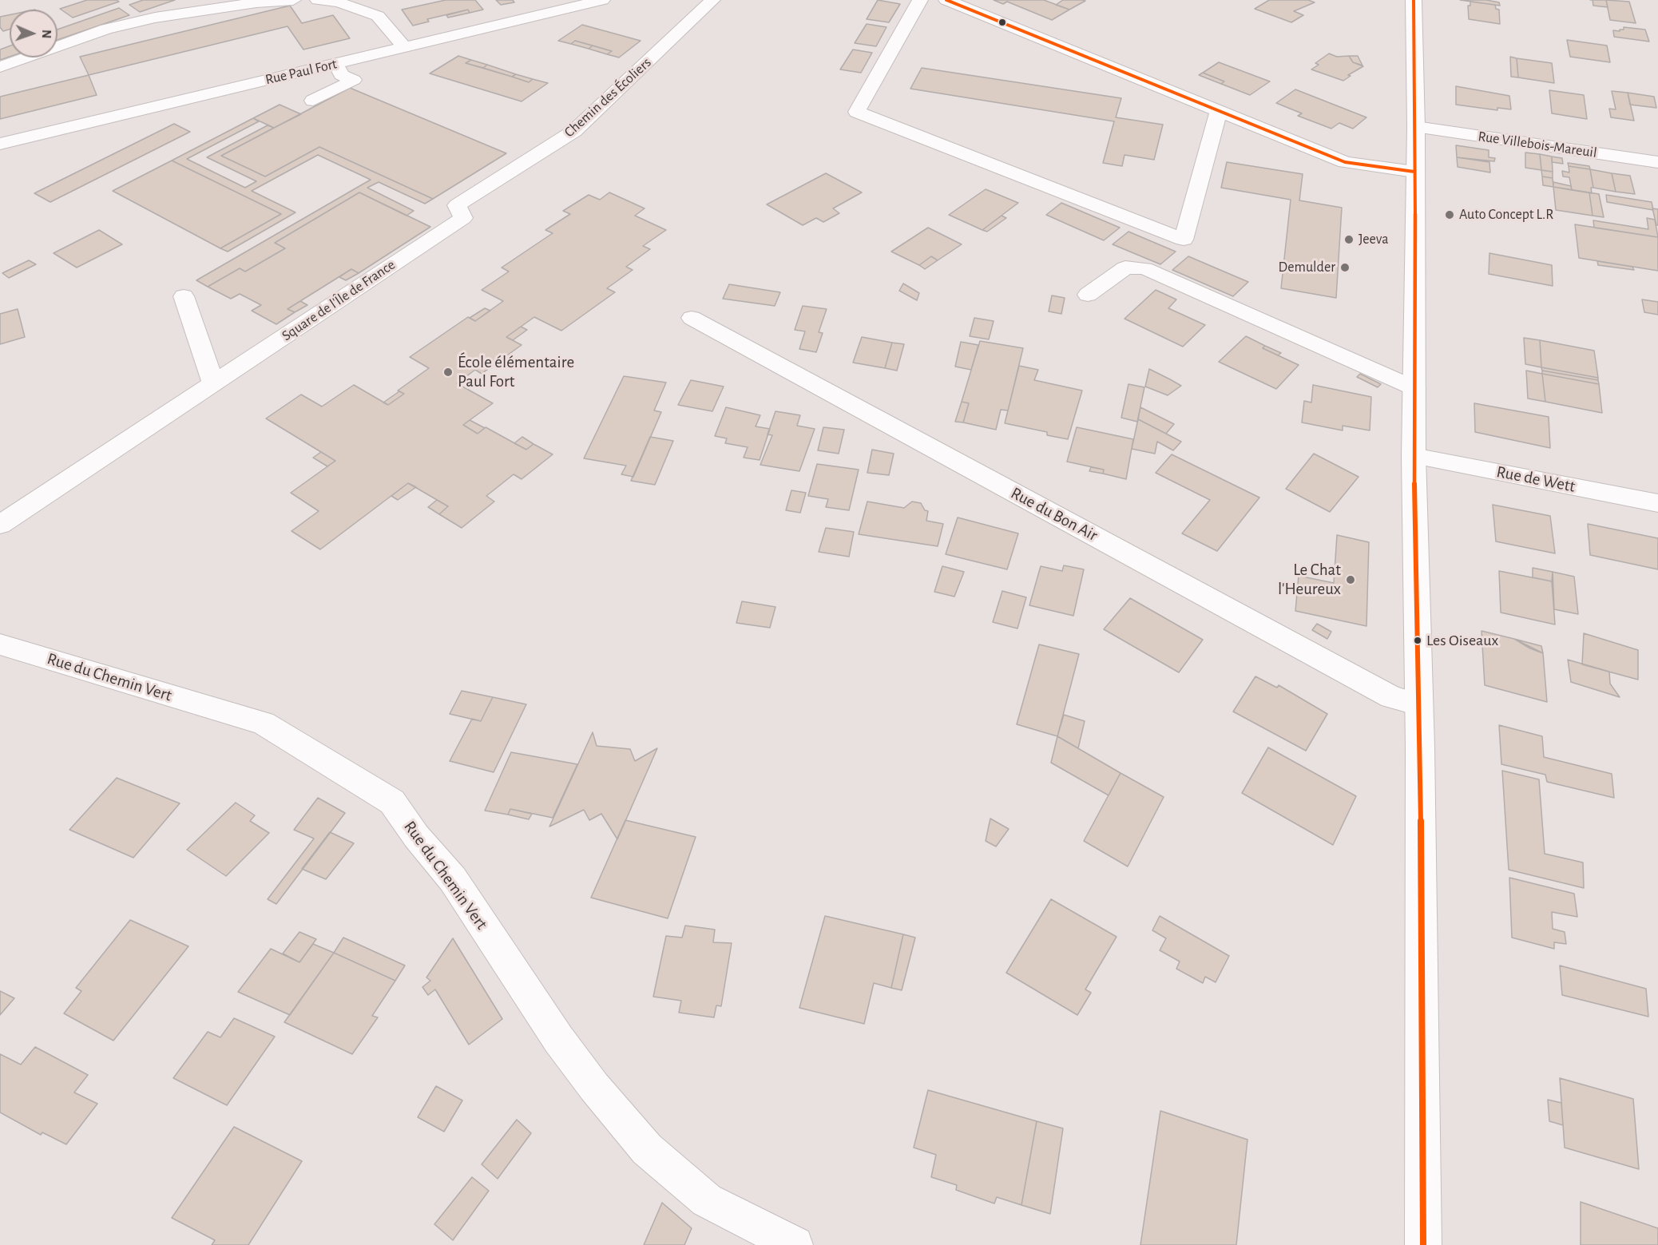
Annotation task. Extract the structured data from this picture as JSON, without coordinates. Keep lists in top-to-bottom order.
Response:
{
  "streets": {
    "street": [
      "Rue Paul Fort",
      "Chemin des Écoliers",
      "Rue Villebois-Mareuil",
      "Square de l'Île de France",
      "Rue de Wett",
      "Rue du Bon Air",
      "Rue du Chemin Vert"
    ]
  },
  "crossings": [
    ["Chemin des Écoliers", "Square de l'Île de France"]
  ],
  "places": [
    "Auto Concept L.R",
    "Jeeva",
    "Demulder",
    "École élémentaire Paul Fort",
    "Le Chat l'Heureux",
    "Les Oiseaux"
  ],
  "north": "right"
}
